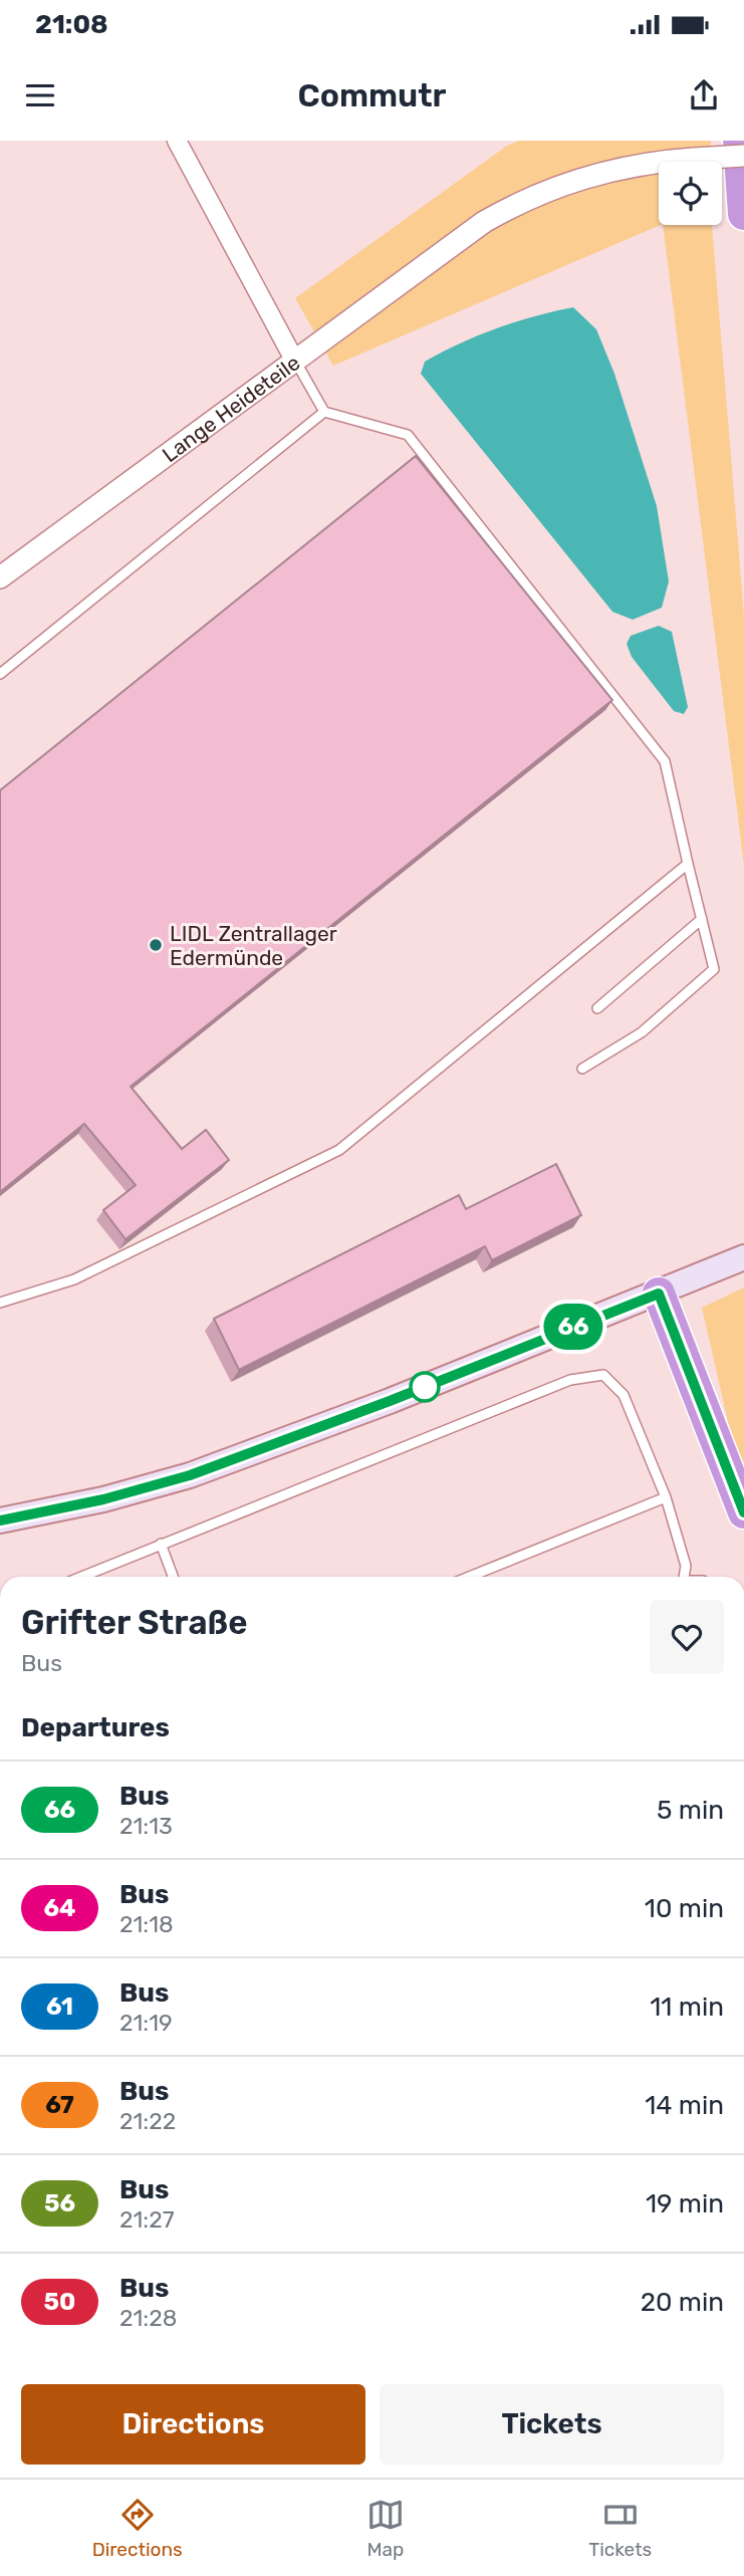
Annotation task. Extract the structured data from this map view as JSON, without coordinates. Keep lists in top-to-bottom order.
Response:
{
  "streets": {
    "street": ["Lange Heideteile"]
  },
  "places": ["LIDL Zentrallager Edermünde"],
  "lines": ["bus line 66"],
  "page": {
    "status": "21:08",
    "header": "Commutr",
    "on_map": "66",
    "heading": [
      ["Grifter Straße", "Bus"],
      "Departures"
    ],
    "list": [
      {
        "mark": "66",
        "name": "Bus",
        "note": "21:13",
        "value": "5 min"
      },
      {
        "mark": "64",
        "name": "Bus",
        "note": "21:18",
        "value": "10 min"
      },
      {
        "mark": "61",
        "name": "Bus",
        "note": "21:19",
        "value": "11 min"
      },
      {
        "mark": "67",
        "name": "Bus",
        "note": "21:22",
        "value": "14 min"
      },
      {
        "mark": "56",
        "name": "Bus",
        "note": "21:27",
        "value": "19 min"
      },
      {
        "mark": "50",
        "name": "Bus",
        "note": "21:28",
        "value": "20 min"
      }
    ],
    "buttons": ["Directions", "Tickets"],
    "tabs": ["Directions", "Map", "Tickets"]
  }
}
